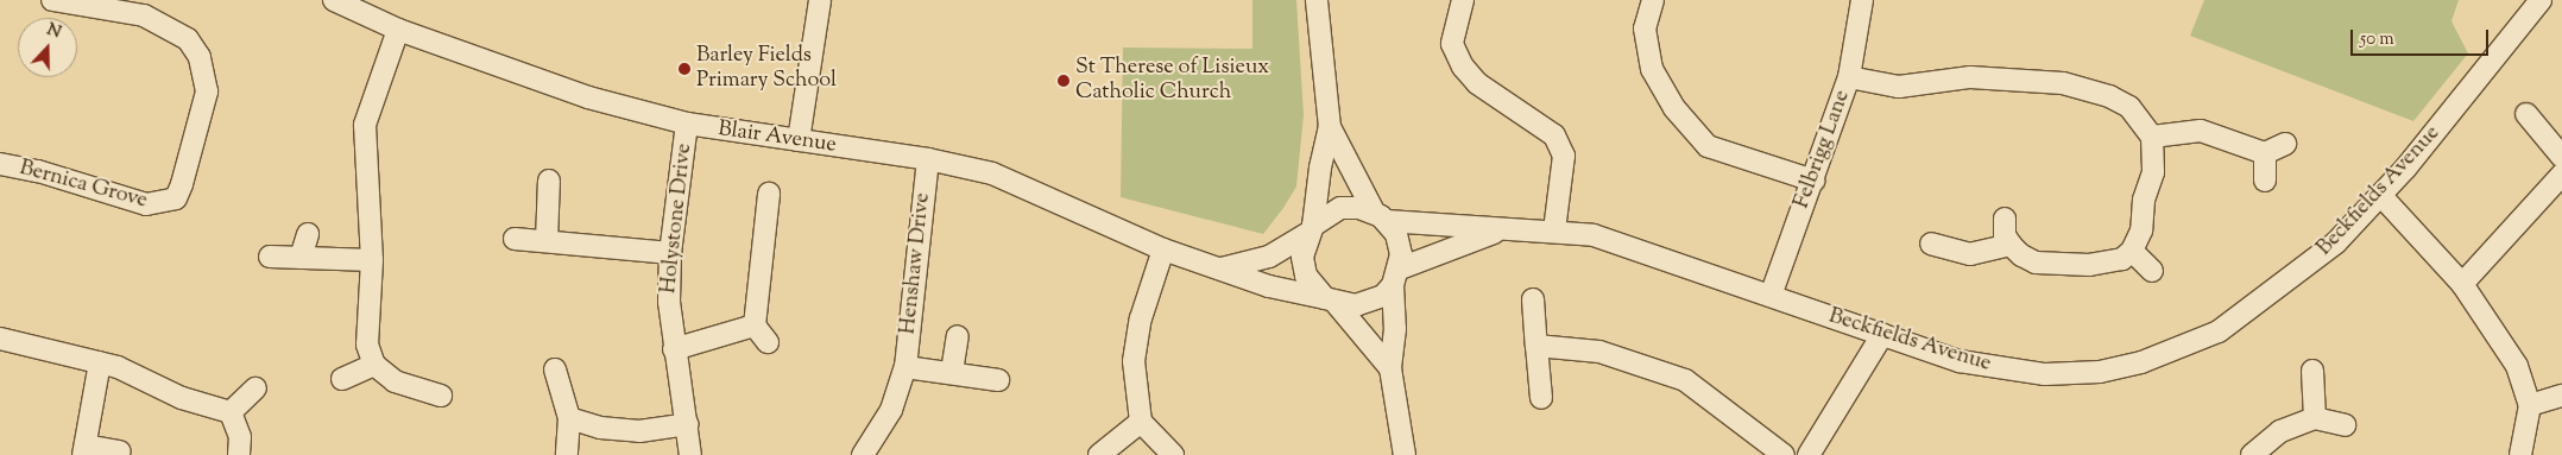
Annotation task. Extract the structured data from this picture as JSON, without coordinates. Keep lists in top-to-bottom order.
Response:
{
  "streets": {
    "street": [
      "Blair Avenue",
      "Felbrigg Lane",
      "Bernica Grove",
      "Beckfields Avenue",
      "Holystone Drive",
      "Henshaw Drive"
    ]
  },
  "crossings": [
    ["Blair Avenue", "Beckfields Avenue"],
    ["Blair Avenue", "Holystone Drive"],
    ["Blair Avenue", "Henshaw Drive"],
    ["Felbrigg Lane", "Beckfields Avenue"]
  ],
  "places": ["Barley Fields Primary School", "St Therese of Lisieux Catholic Church"],
  "scale_bar": "50 m",
  "north": "top"
}
